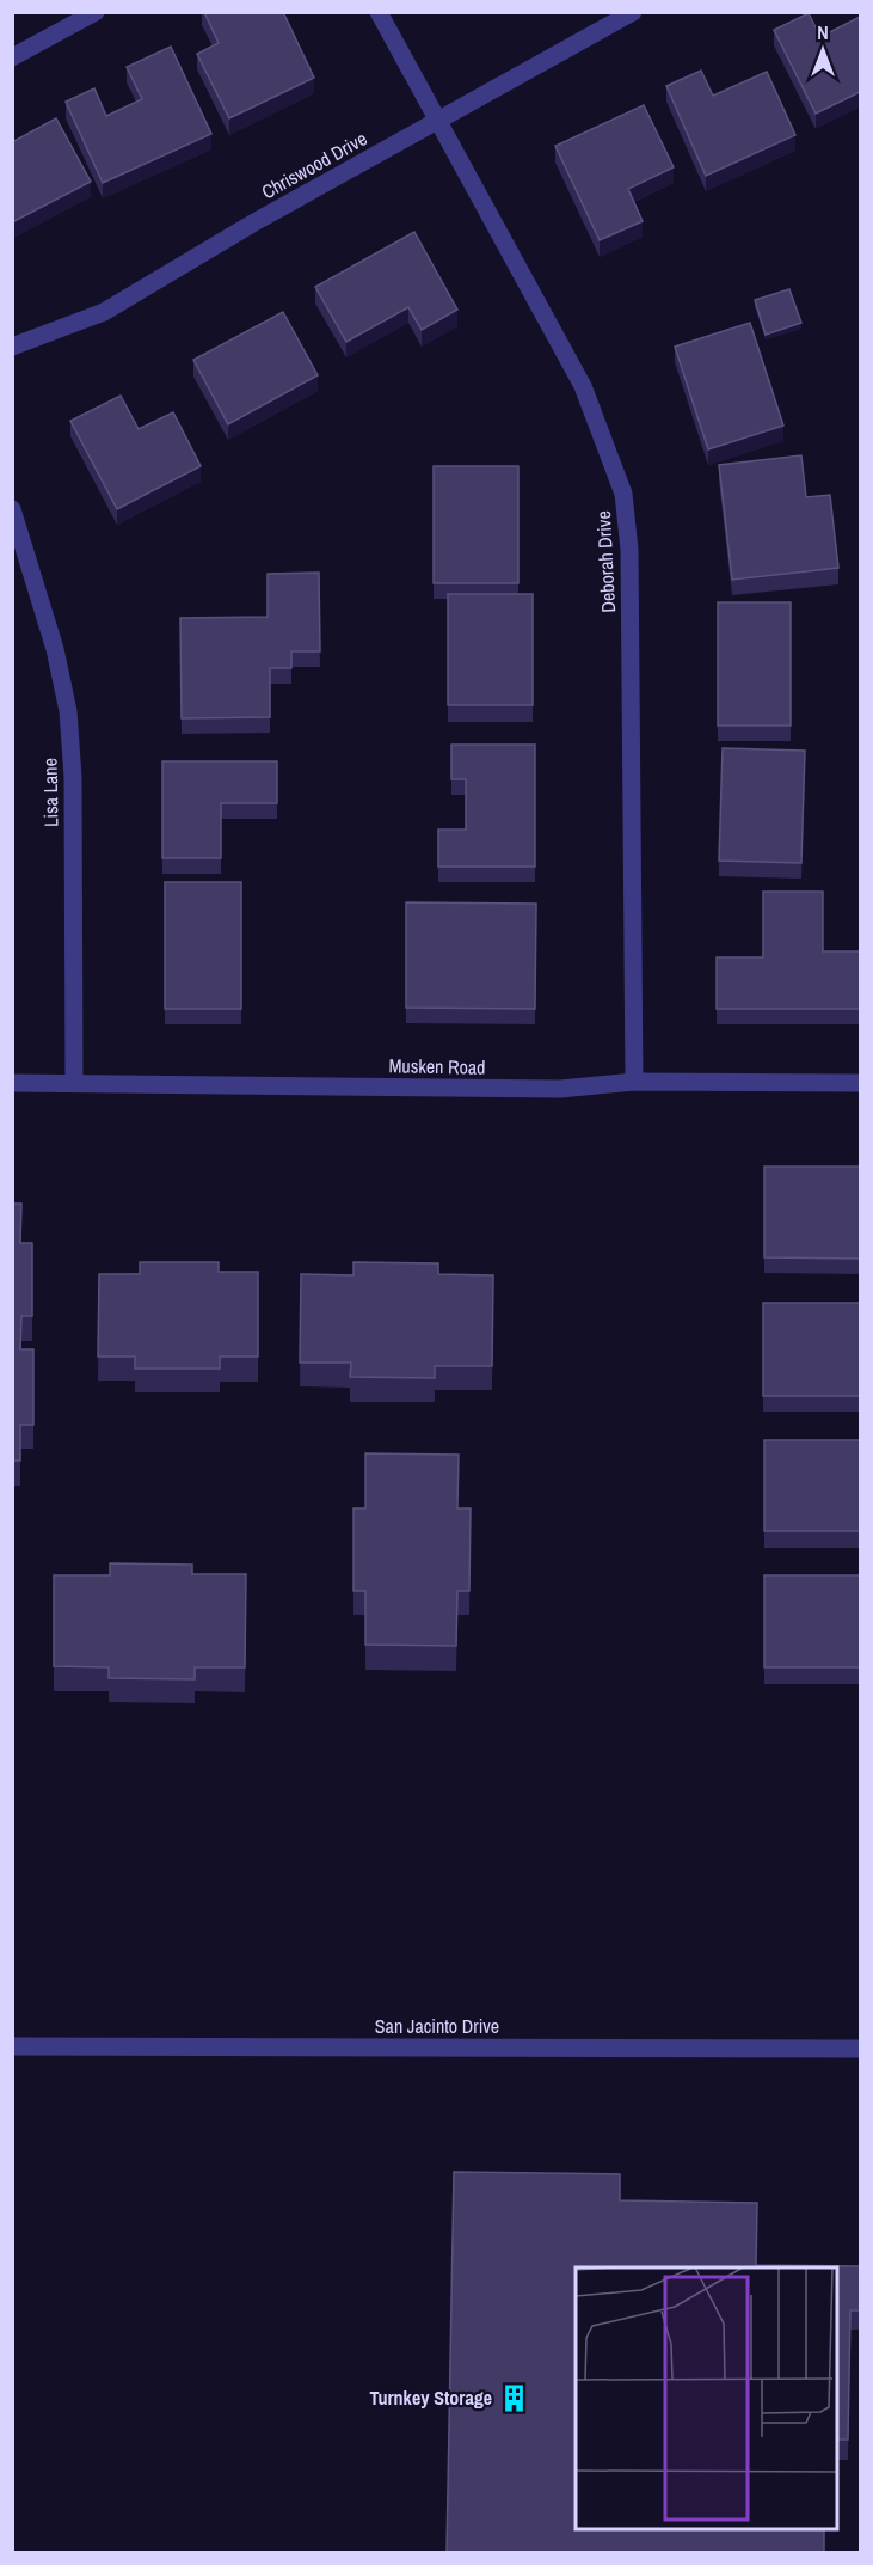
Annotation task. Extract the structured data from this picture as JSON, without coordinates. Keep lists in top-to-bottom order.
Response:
{
  "streets": {
    "street": [
      "Chriswood Drive",
      "Deborah Drive",
      "Lisa Lane",
      "Musken Road",
      "San Jacinto Drive"
    ]
  },
  "crossings": [
    ["Chriswood Drive", "Deborah Drive"],
    ["Deborah Drive", "Musken Road"],
    ["Lisa Lane", "Musken Road"]
  ],
  "places": {
    "building": ["Turnkey Storage"]
  },
  "north": "top"
}
